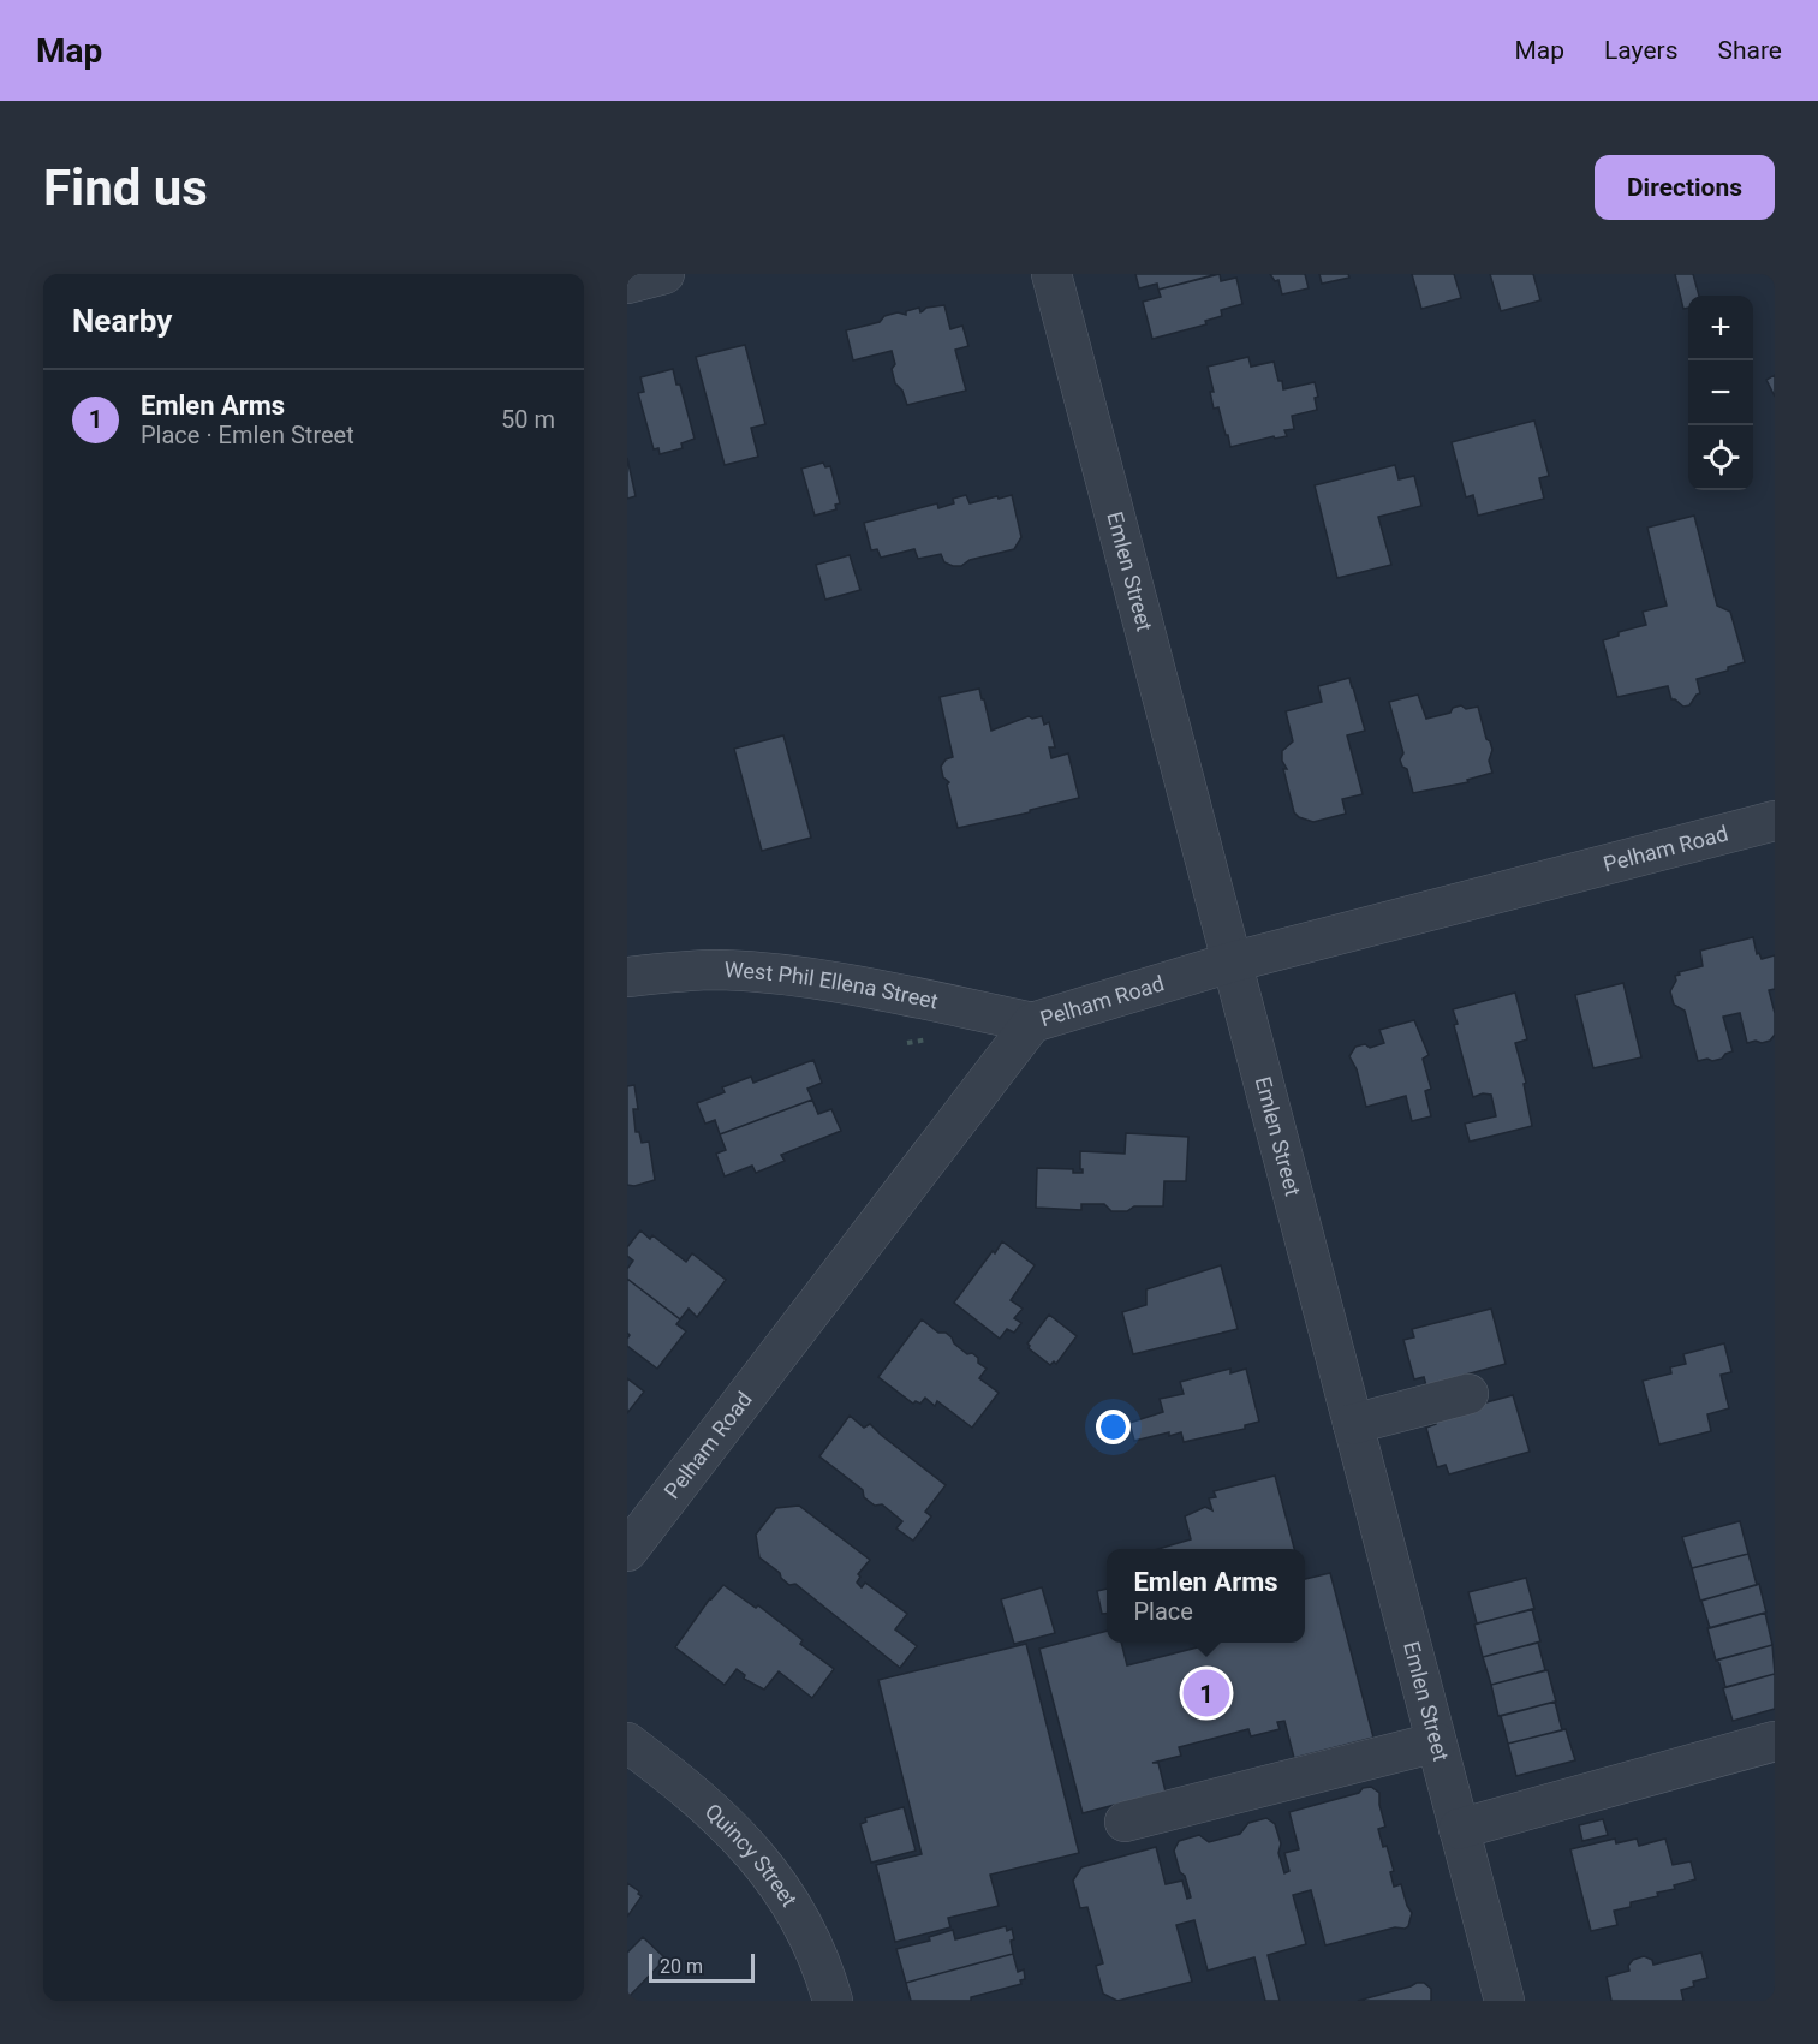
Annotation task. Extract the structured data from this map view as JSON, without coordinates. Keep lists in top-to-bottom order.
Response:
{
  "streets": {
    "street": [
      "Emlen Street",
      "Pelham Road",
      "West Phil Ellena Street",
      "Quincy Street"
    ]
  },
  "crossings": [
    ["Emlen Street", "Pelham Road"],
    ["Pelham Road", "West Phil Ellena Street"]
  ],
  "scale_bar": "20 m",
  "page": {
    "header": "Map",
    "nav": ["Map", "Layers", "Share"],
    "buttons": "Directions",
    "title": "Find us",
    "heading": "Nearby",
    "map_buttons": ["+", "−"],
    "list": [
      {
        "mark": "1",
        "name": "Emlen Arms",
        "note": "Place · Emlen Street",
        "value": "50 m"
      }
    ],
    "popup": ["Emlen Arms", "Place"],
    "pins": "1",
    "scale": "20 m"
  }
}
